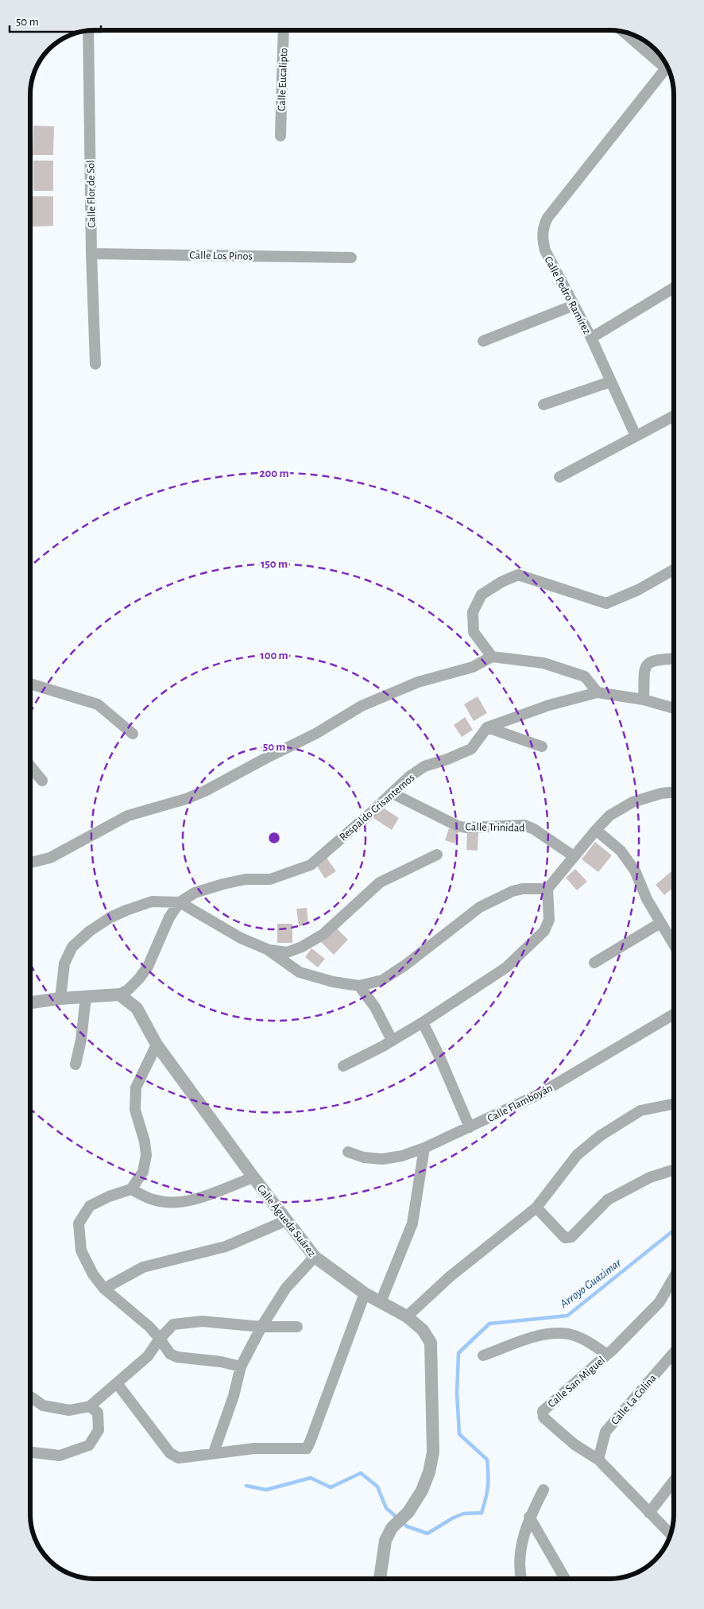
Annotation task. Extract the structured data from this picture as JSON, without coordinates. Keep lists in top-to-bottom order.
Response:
{
  "streets": {
    "street": [
      "Calle Eucalipto",
      "Calle Flor de Sol",
      "Calle Los Pinos",
      "Calle Pedro Ramírez",
      "Respaldo Crisantemos",
      "Calle Trinidad",
      "Calle Flamboyán",
      "Calle Águeda Suárez",
      "Calle San Miguel",
      "Calle La Colina"
    ]
  },
  "crossings": [
    ["Calle Flor de Sol", "Calle Los Pinos"],
    ["Respaldo Crisantemos", "Calle Trinidad"],
    ["Respaldo Crisantemos", "Calle Águeda Suárez"],
    ["Calle San Miguel", "Calle La Colina"]
  ],
  "water": ["Arroyo Guazimar"],
  "scale_bar": "50 m",
  "rings": [
    "200 m",
    "150 m",
    "100 m",
    "50 m"
  ]
}
